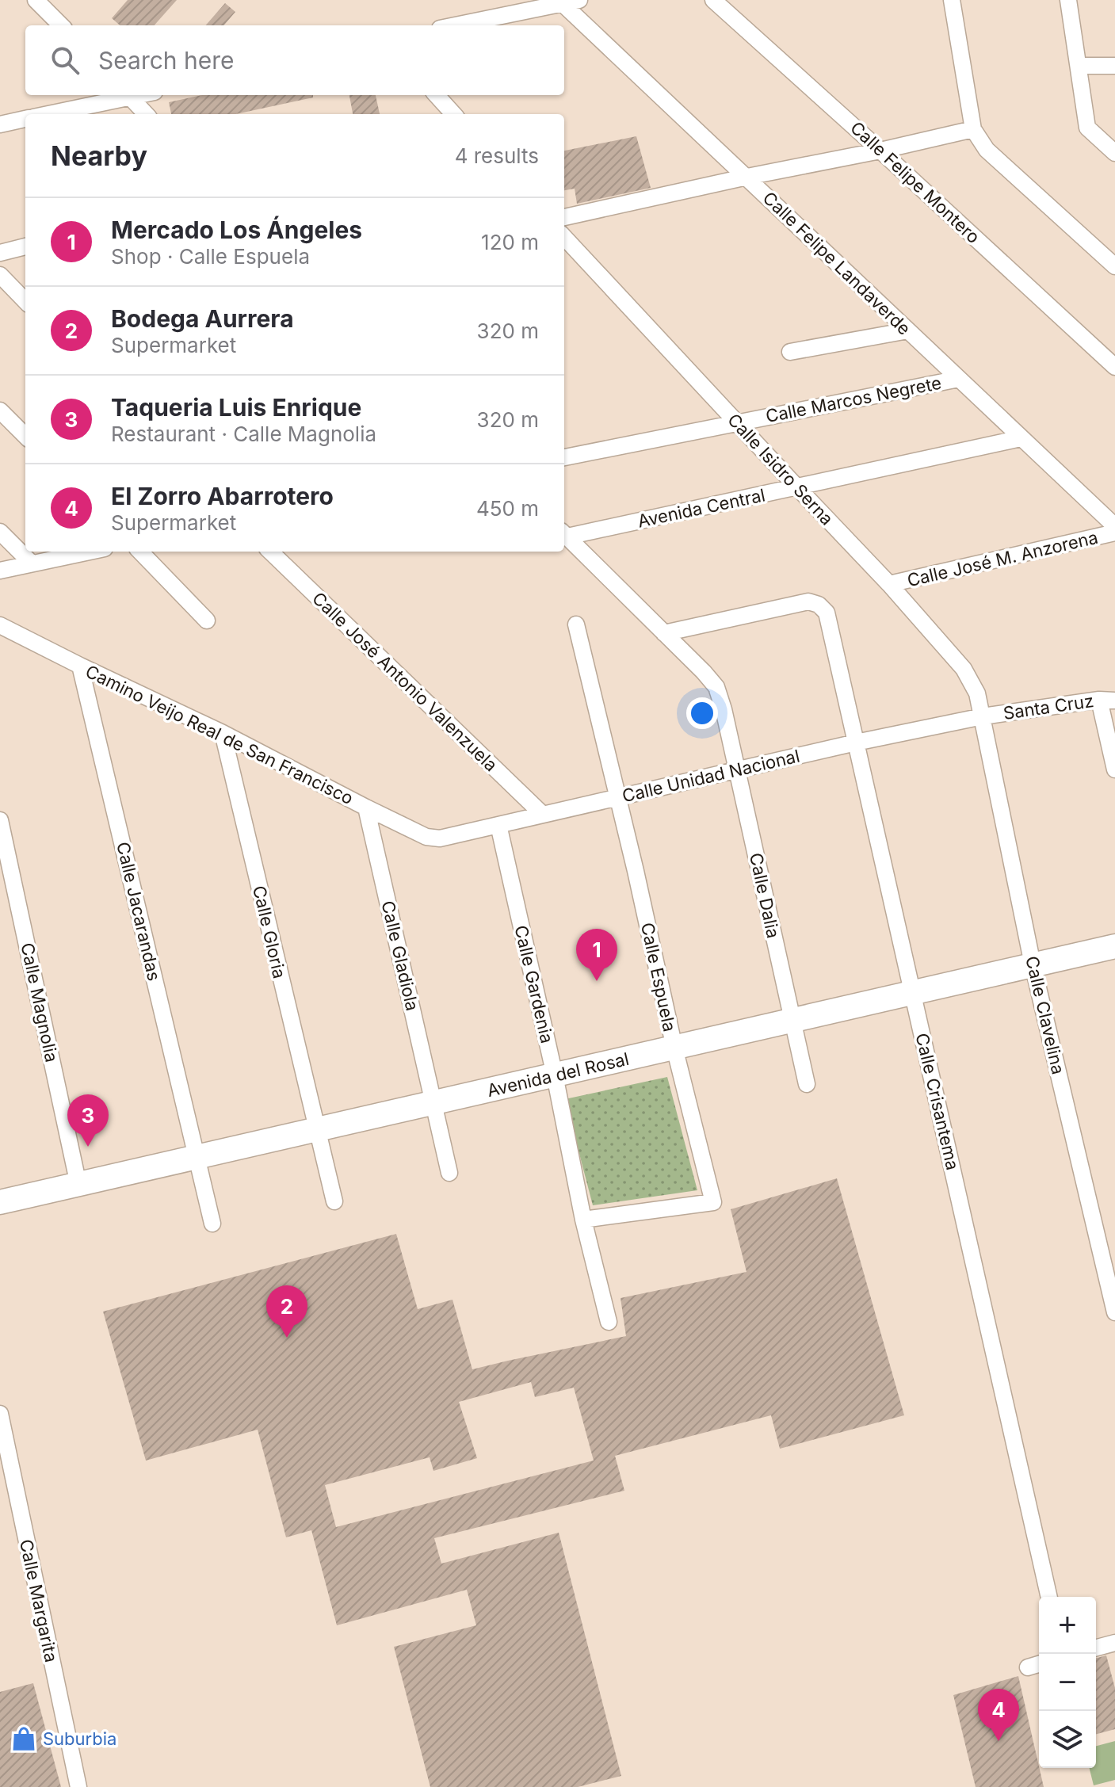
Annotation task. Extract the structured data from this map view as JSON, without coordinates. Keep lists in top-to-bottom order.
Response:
{
  "streets": {
    "street": [
      "Calle Felipe Montero",
      "Calle Felipe Landaverde",
      "Calle Marcos Negrete",
      "Calle Isidro Serna",
      "Avenida Central",
      "Calle José M. Anzorena",
      "Calle José Antonio Valenzuela",
      "Santa Cruz",
      "Camino Veijo Real de San Francisco",
      "Calle Unidad Nacional",
      "Calle Dalia",
      "Calle Jacarandas",
      "Calle Gloria",
      "Calle Gladiola",
      "Calle Espuela",
      "Calle Gardenia",
      "Calle Magnolia",
      "Calle Clavelina",
      "Avenida del Rosal",
      "Calle Crisantema",
      "Calle Margarita"
    ]
  },
  "crossings": [
    ["Calle Felipe Landaverde", "Calle Marcos Negrete"],
    ["Calle Felipe Landaverde", "Avenida Central"],
    ["Calle Marcos Negrete", "Calle Isidro Serna"],
    ["Calle Isidro Serna", "Avenida Central"],
    ["Calle Isidro Serna", "Calle José M. Anzorena"],
    ["Calle Isidro Serna", "Santa Cruz"],
    ["Calle Isidro Serna", "Calle Unidad Nacional"],
    ["Calle Isidro Serna", "Calle Clavelina"],
    ["Avenida Central", "Calle Dalia"],
    ["Calle José Antonio Valenzuela", "Calle Unidad Nacional"],
    ["Santa Cruz", "Calle Unidad Nacional"],
    ["Santa Cruz", "Calle Clavelina"],
    ["Camino Veijo Real de San Francisco", "Calle Unidad Nacional"],
    ["Camino Veijo Real de San Francisco", "Calle Jacarandas"],
    ["Camino Veijo Real de San Francisco", "Calle Gloria"],
    ["Camino Veijo Real de San Francisco", "Calle Gladiola"],
    ["Calle Unidad Nacional", "Calle Dalia"],
    ["Calle Unidad Nacional", "Calle Espuela"],
    ["Calle Unidad Nacional", "Calle Gardenia"],
    ["Calle Unidad Nacional", "Calle Clavelina"],
    ["Calle Unidad Nacional", "Calle Crisantema"],
    ["Calle Dalia", "Avenida del Rosal"],
    ["Calle Dalia", "Calle Crisantema"],
    ["Calle Jacarandas", "Avenida del Rosal"],
    ["Calle Gloria", "Avenida del Rosal"],
    ["Calle Gladiola", "Avenida del Rosal"],
    ["Calle Espuela", "Calle Gardenia"],
    ["Calle Espuela", "Avenida del Rosal"],
    ["Calle Gardenia", "Avenida del Rosal"],
    ["Calle Magnolia", "Avenida del Rosal"],
    ["Calle Clavelina", "Avenida del Rosal"],
    ["Avenida del Rosal", "Calle Crisantema"]
  ],
  "places": {
    "shop": ["Suburbia"]
  },
  "page": {
    "search": "Search here",
    "heading": ["Nearby", "4 results"],
    "list": [
      {
        "mark": "1",
        "name": "Mercado Los Ángeles",
        "note": "Shop · Calle Espuela",
        "value": "120 m"
      },
      {
        "mark": "2",
        "name": "Bodega Aurrera",
        "note": "Supermarket",
        "value": "320 m"
      },
      {
        "mark": "3",
        "name": "Taqueria Luis Enrique",
        "note": "Restaurant · Calle Magnolia",
        "value": "320 m"
      },
      {
        "mark": "4",
        "name": "El Zorro Abarrotero",
        "note": "Supermarket",
        "value": "450 m"
      }
    ],
    "pins": [
      "1",
      "3",
      "2",
      "4"
    ],
    "map_buttons": ["+", "−"]
  }
}
